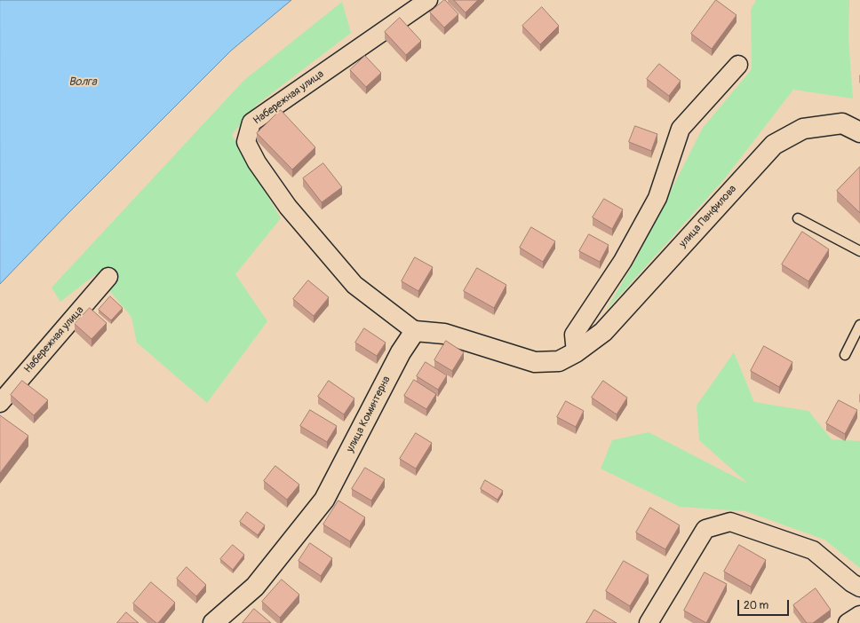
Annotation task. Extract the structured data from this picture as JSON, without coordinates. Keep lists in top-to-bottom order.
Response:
{
  "streets": {
    "street": ["Набережная улица", "улица Панфилова", "улица Коминтерна"]
  },
  "crossings": [
    ["Набережная улица", "улица Коминтерна"]
  ],
  "water": ["Волга"],
  "scale_bar": "20 m"
}
